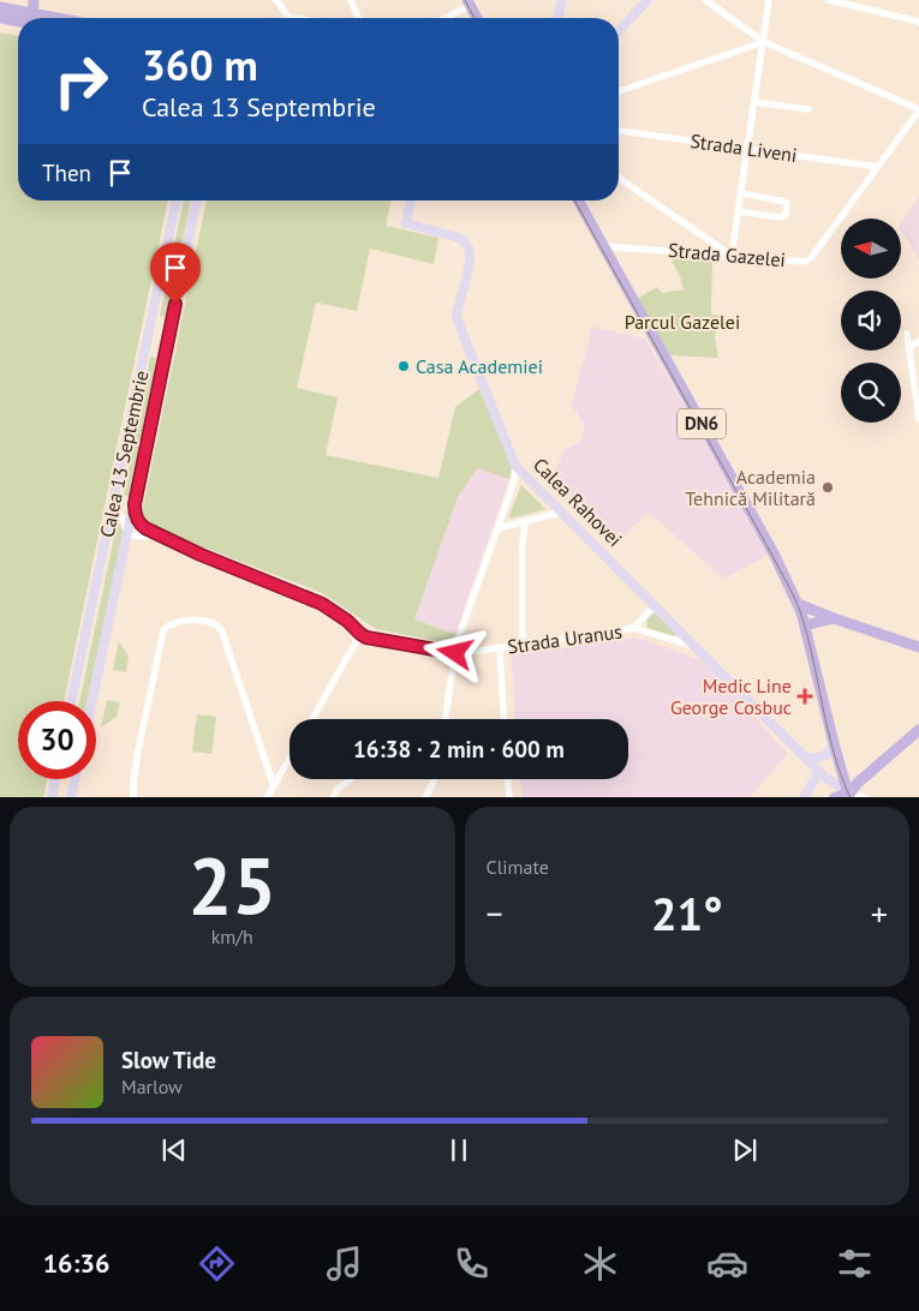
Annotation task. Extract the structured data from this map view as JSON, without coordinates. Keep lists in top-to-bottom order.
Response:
{
  "streets": {
    "main road": ["DN6", "Calea 13 Septembrie", "Calea Rahovei"],
    "street": ["Strada Liveni", "Strada Gazelei", "Strada Uranus"]
  },
  "crossings": [
    ["Strada Liveni", "Strada Gazelei"],
    ["Strada Gazelei", "DN6"],
    ["DN6", "Calea Rahovei"],
    ["Calea 13 Septembrie", "Strada Uranus"],
    ["Calea Rahovei", "Strada Uranus"]
  ],
  "parks": ["Parcul Gazelei"],
  "places": {
    "other": ["Casa Academiei", "Academia Tehnică Militară"],
    "health": ["Medic Line George Cosbuc"]
  },
  "north": "left",
  "page": {
    "turn": ["360 m", "Calea 13 Septembrie"],
    "then": "Then",
    "limit": "30",
    "trip": "16:38 · 2 min · 600 m",
    "tile": [
      ["25", "km/h"],
      "Climate"
    ],
    "heat": ["−", "21°", "+"],
    "song": ["Slow Tide", "Marlow"],
    "tabs": "16:36"
  }
}
